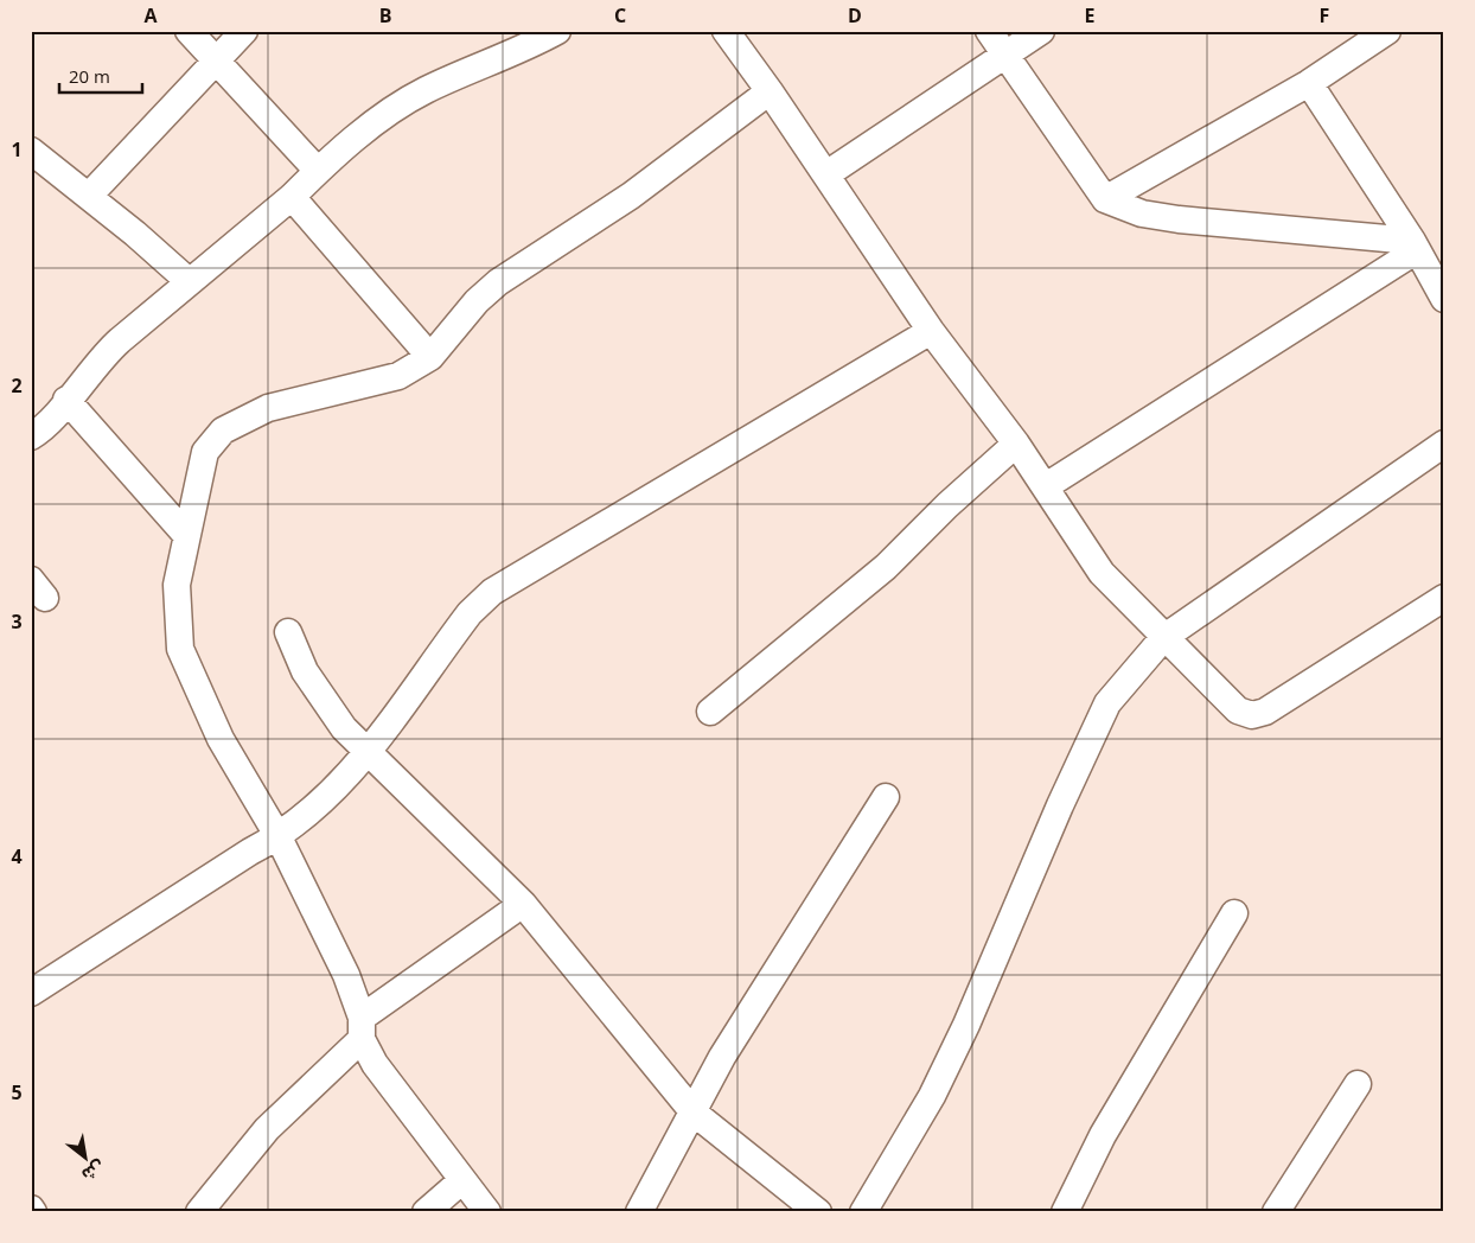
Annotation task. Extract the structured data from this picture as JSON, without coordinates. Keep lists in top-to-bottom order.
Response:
{
  "scale_bar": "20 m",
  "north": "bottom right",
  "grid": {
    "columns": [
      "A",
      "B",
      "C",
      "D",
      "E",
      "F"
    ],
    "rows": [
      "1",
      "2",
      "3",
      "4",
      "5"
    ]
  }
}
